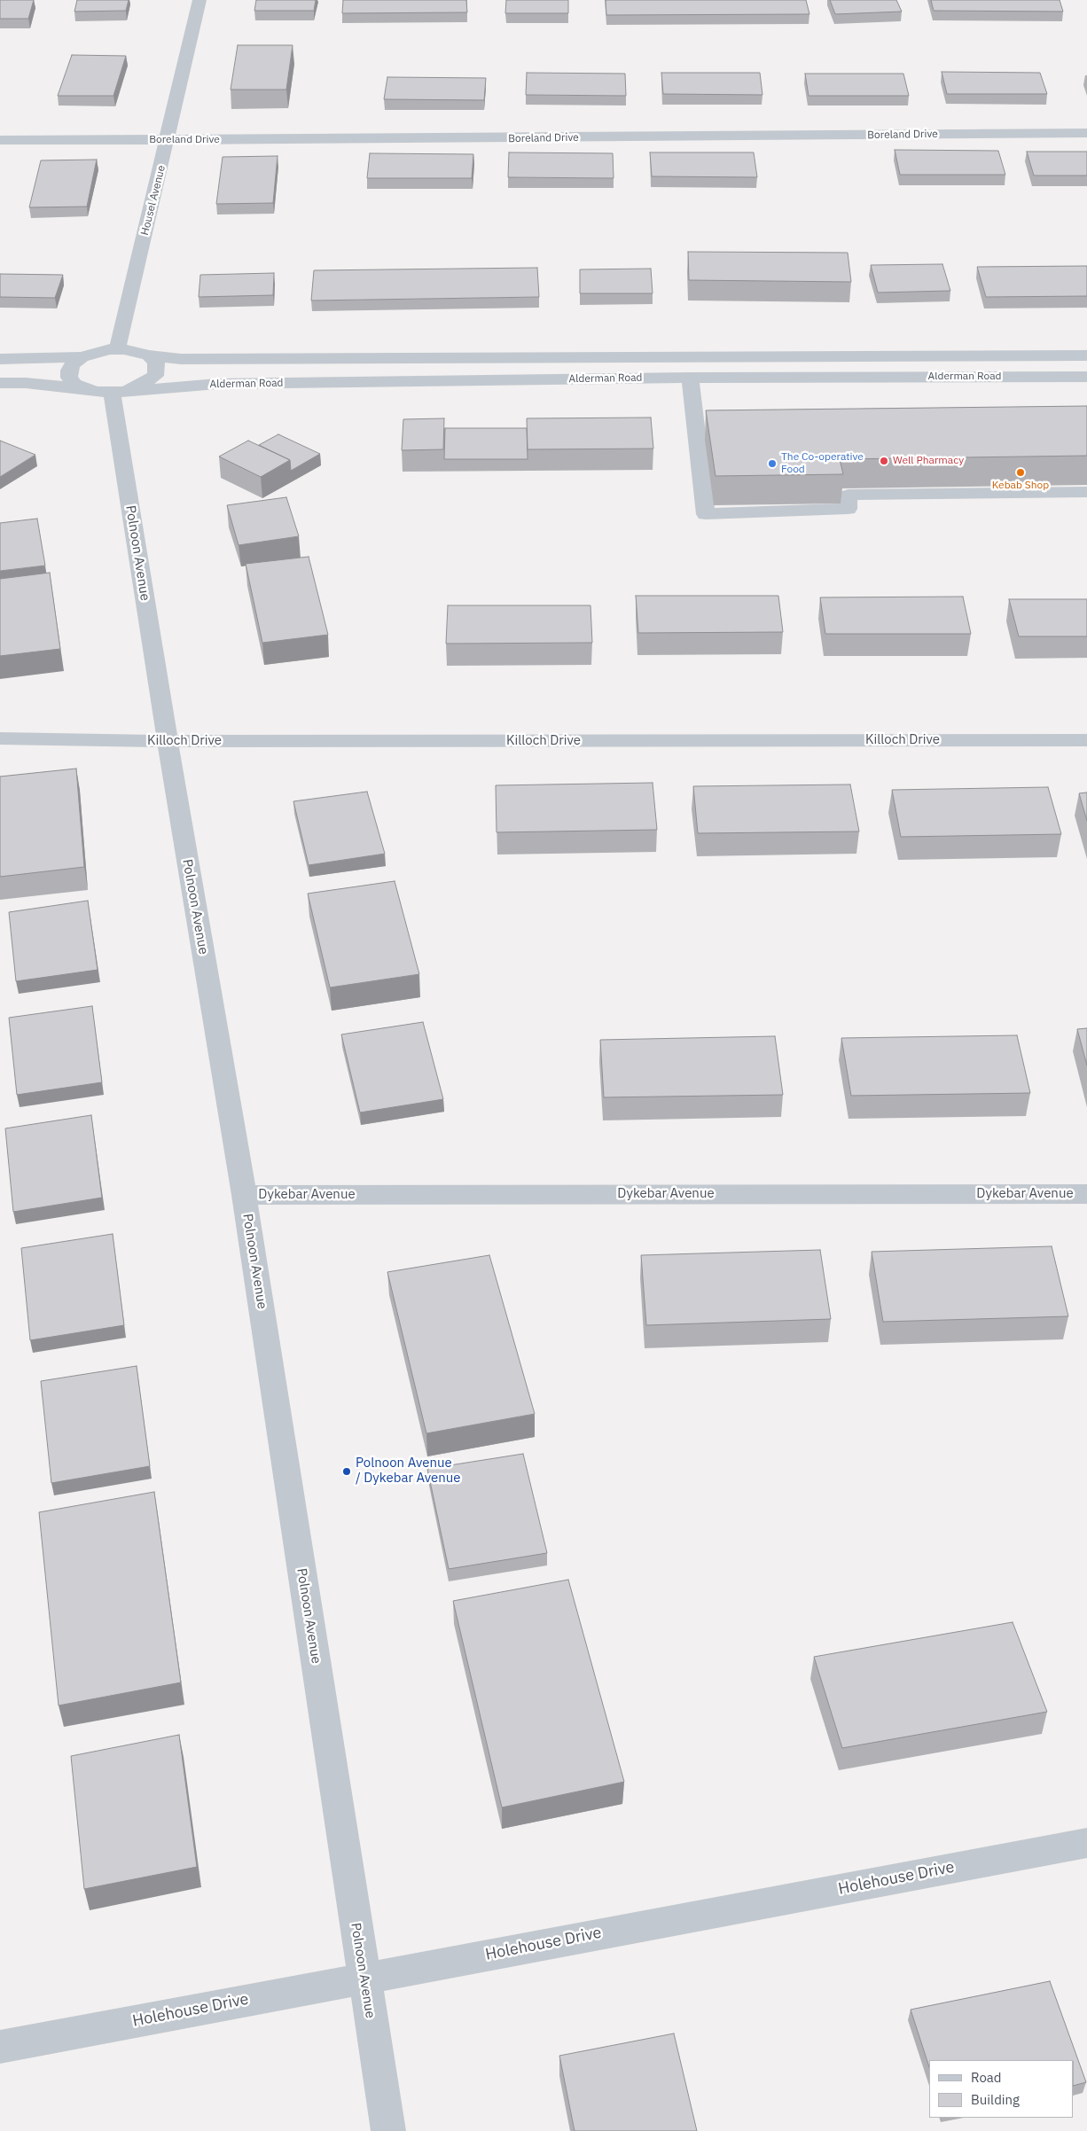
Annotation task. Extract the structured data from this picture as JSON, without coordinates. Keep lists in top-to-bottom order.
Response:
{
  "streets": {
    "street": [
      "Boreland Drive",
      "Housel Avenue",
      "Alderman Road",
      "Polnoon Avenue",
      "Killoch Drive",
      "Dykebar Avenue",
      "Holehouse Drive"
    ]
  },
  "crossings": [
    ["Boreland Drive", "Housel Avenue"],
    ["Housel Avenue", "Alderman Road"],
    ["Alderman Road", "Polnoon Avenue"],
    ["Polnoon Avenue", "Killoch Drive"],
    ["Polnoon Avenue", "Dykebar Avenue"],
    ["Polnoon Avenue", "Holehouse Drive"]
  ],
  "places": [
    "Well Pharmacy",
    "The Co-operative Food",
    "Kebab Shop",
    "Polnoon Avenue / Dykebar Avenue"
  ],
  "legend": ["Road", "Building"]
}
